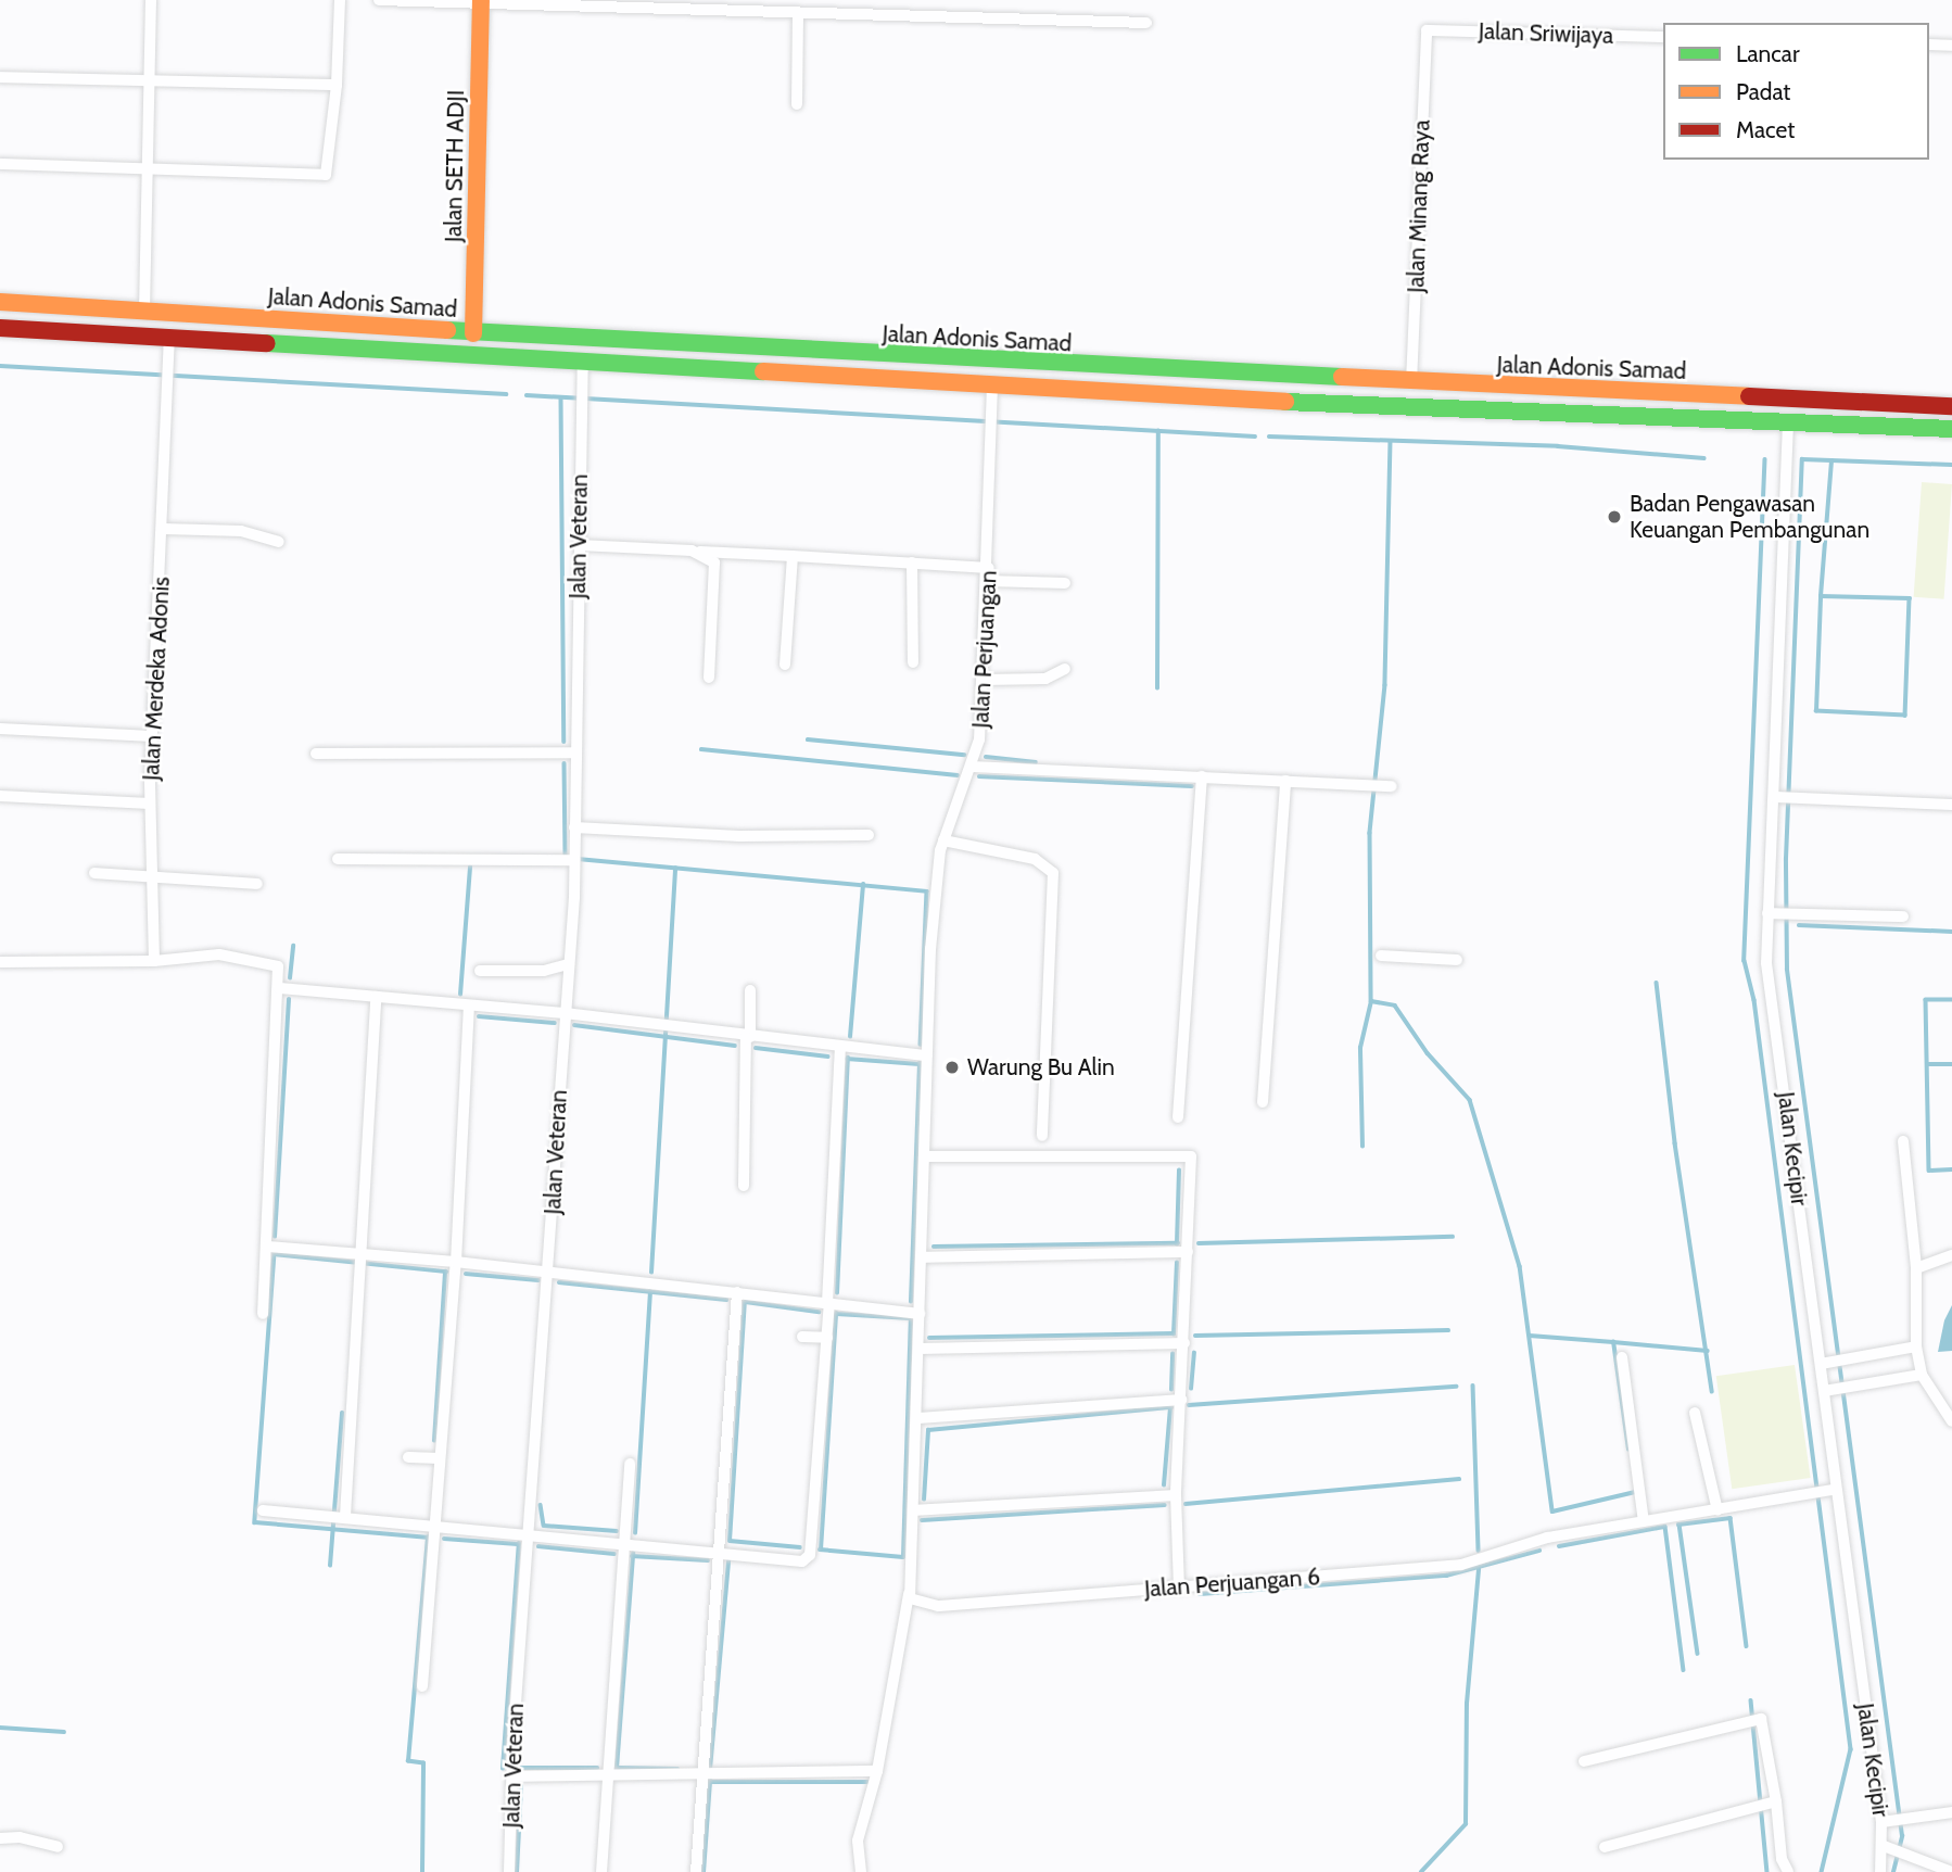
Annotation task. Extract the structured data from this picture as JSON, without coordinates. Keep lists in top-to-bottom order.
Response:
{
  "streets": {
    "main road": ["Jalan SETH ADJI", "Jalan Adonis Samad"],
    "street": [
      "Jalan Sriwijaya",
      "Jalan Minang Raya",
      "Jalan Veteran",
      "Jalan Perjuangan",
      "Jalan Merdeka Adonis",
      "Jalan Kecipir",
      "Jalan Perjuangan 6"
    ]
  },
  "crossings": [
    ["Jalan Sriwijaya", "Jalan Minang Raya"],
    ["Jalan SETH ADJI", "Jalan Adonis Samad"],
    ["Jalan Minang Raya", "Jalan Adonis Samad"],
    ["Jalan Perjuangan", "Jalan Perjuangan 6"],
    ["Jalan Kecipir", "Jalan Perjuangan 6"]
  ],
  "places": ["Badan Pengawasan Keuangan Pembangunan", "Warung Bu Alin"],
  "legend": ["Lancar", "Padat", "Macet"]
}
